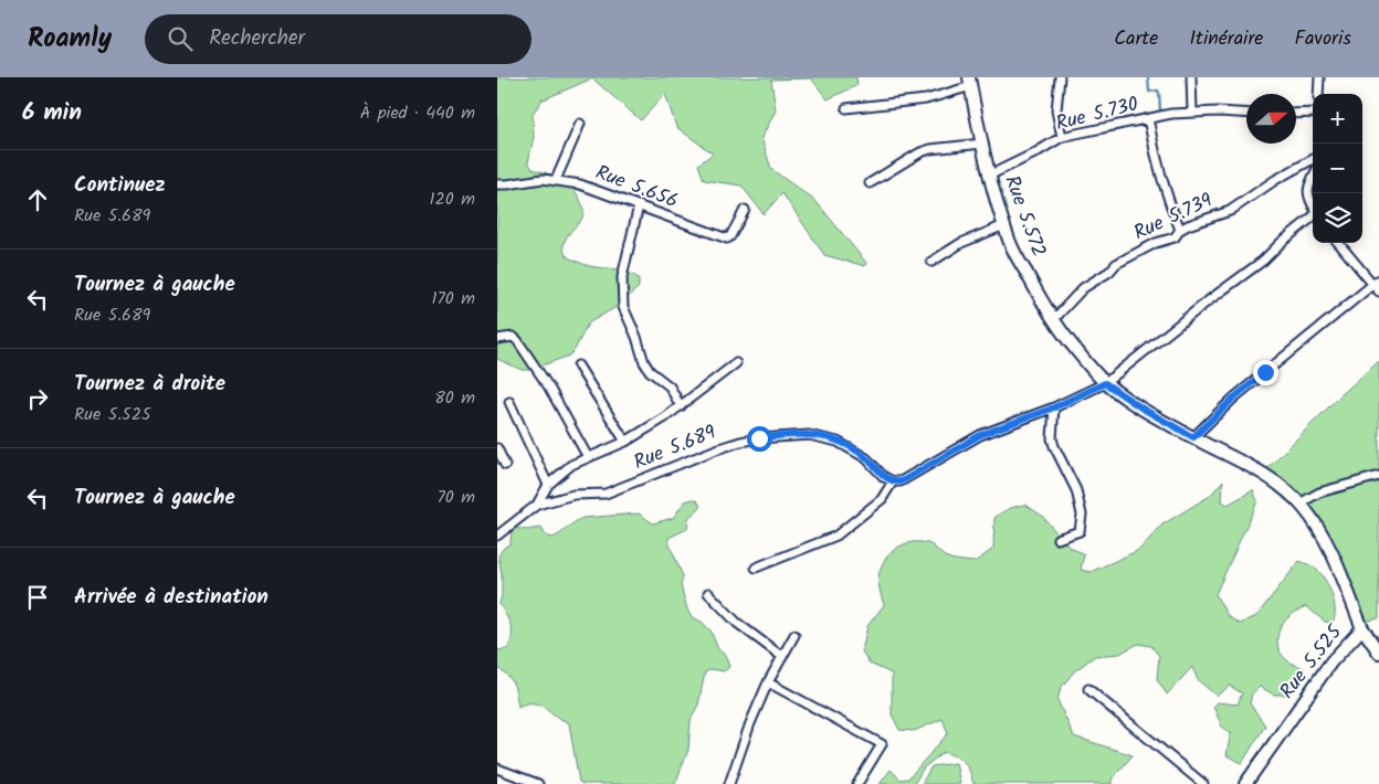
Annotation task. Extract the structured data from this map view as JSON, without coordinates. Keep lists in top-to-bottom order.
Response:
{
  "streets": {
    "street": [
      "Rue 5.730",
      "Rue 5.656",
      "Rue 5.572",
      "Rue 5.739",
      "Rue 5.689",
      "Rue 5.525"
    ]
  },
  "crossings": [
    ["Rue 5.730", "Rue 5.572"],
    ["Rue 5.572", "Rue 5.739"],
    ["Rue 5.572", "Rue 5.525"]
  ],
  "north": "right",
  "page": {
    "header": "Roamly",
    "search": "Rechercher",
    "nav": ["Carte", "Itinéraire", "Favoris"],
    "heading": ["6 min", "À pied · 440 m"],
    "map_buttons": ["+", "−"],
    "list": [
      ["Continuez", "Rue 5.689", "120 m"],
      ["Tournez à gauche", "Rue 5.689", "170 m"],
      ["Tournez à droite", "Rue 5.525", "80 m"],
      ["Tournez à gauche", "70 m"],
      "Arrivée à destination"
    ]
  }
}
